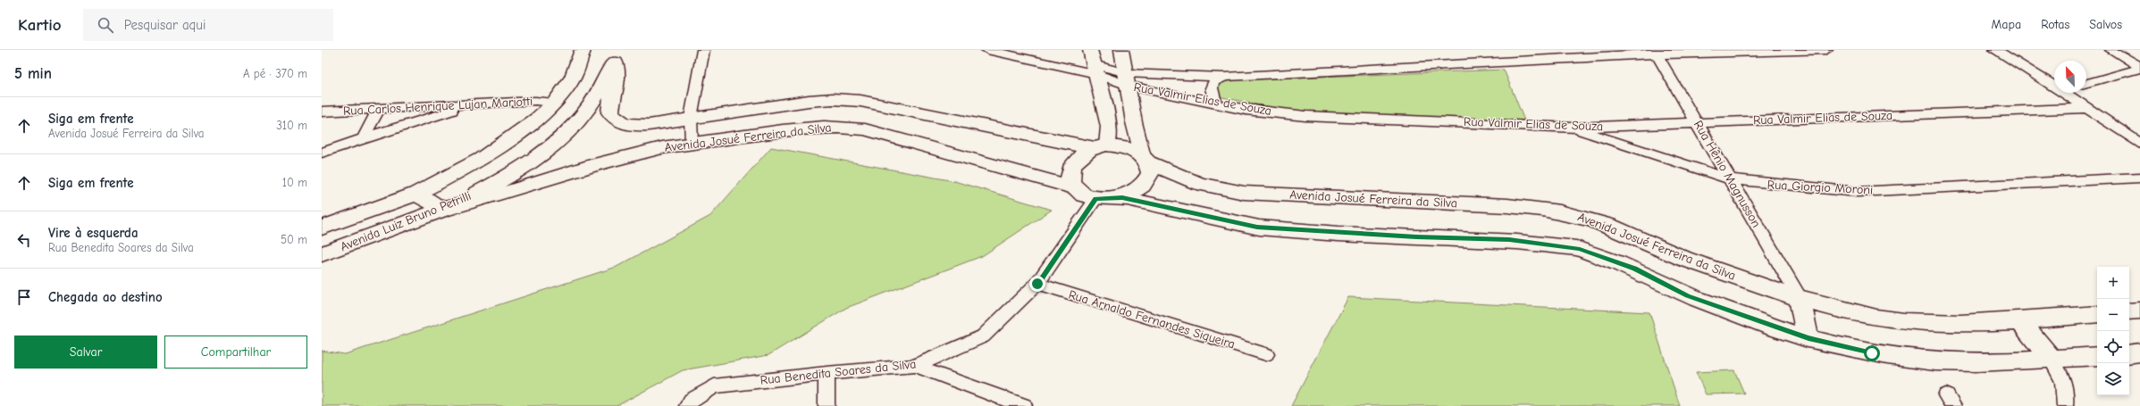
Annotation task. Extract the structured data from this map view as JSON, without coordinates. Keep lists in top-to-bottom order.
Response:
{
  "streets": {
    "main road": ["Avenida Josué Ferreira da Silva", "Avenida Luiz Bruno Petrilli"],
    "street": [
      "Rua Valmir Elias de Souza",
      "Rua Carlos Henrique Lujan Mariotti",
      "Rua Hênio Magnusson",
      "Rua Giorgio Moroni",
      "Rua Arnaldo Fernandes Siqueira",
      "Rua Benedita Soares da Silva"
    ]
  },
  "crossings": [
    ["Rua Valmir Elias de Souza", "Rua Hênio Magnusson"],
    ["Rua Valmir Elias de Souza", "Rua Giorgio Moroni"],
    ["Rua Carlos Henrique Lujan Mariotti", "Avenida Luiz Bruno Petrilli"],
    ["Avenida Josué Ferreira da Silva", "Rua Hênio Magnusson"],
    ["Avenida Josué Ferreira da Silva", "Avenida Luiz Bruno Petrilli"],
    ["Avenida Josué Ferreira da Silva", "Rua Benedita Soares da Silva"],
    ["Rua Hênio Magnusson", "Rua Giorgio Moroni"],
    ["Rua Arnaldo Fernandes Siqueira", "Rua Benedita Soares da Silva"]
  ],
  "north": "top left",
  "page": {
    "header": "Kartio",
    "search": "Pesquisar aqui",
    "nav": ["Mapa", "Rotas", "Salvos"],
    "heading": ["5 min", "A pé · 370 m"],
    "list": [
      ["Siga em frente", "Avenida Josué Ferreira da Silva", "310 m"],
      ["Siga em frente", "10 m"],
      ["Vire à esquerda", "Rua Benedita Soares da Silva", "50 m"],
      "Chegada ao destino"
    ],
    "map_buttons": ["+", "−"],
    "buttons": ["Salvar", "Compartilhar"]
  }
}
